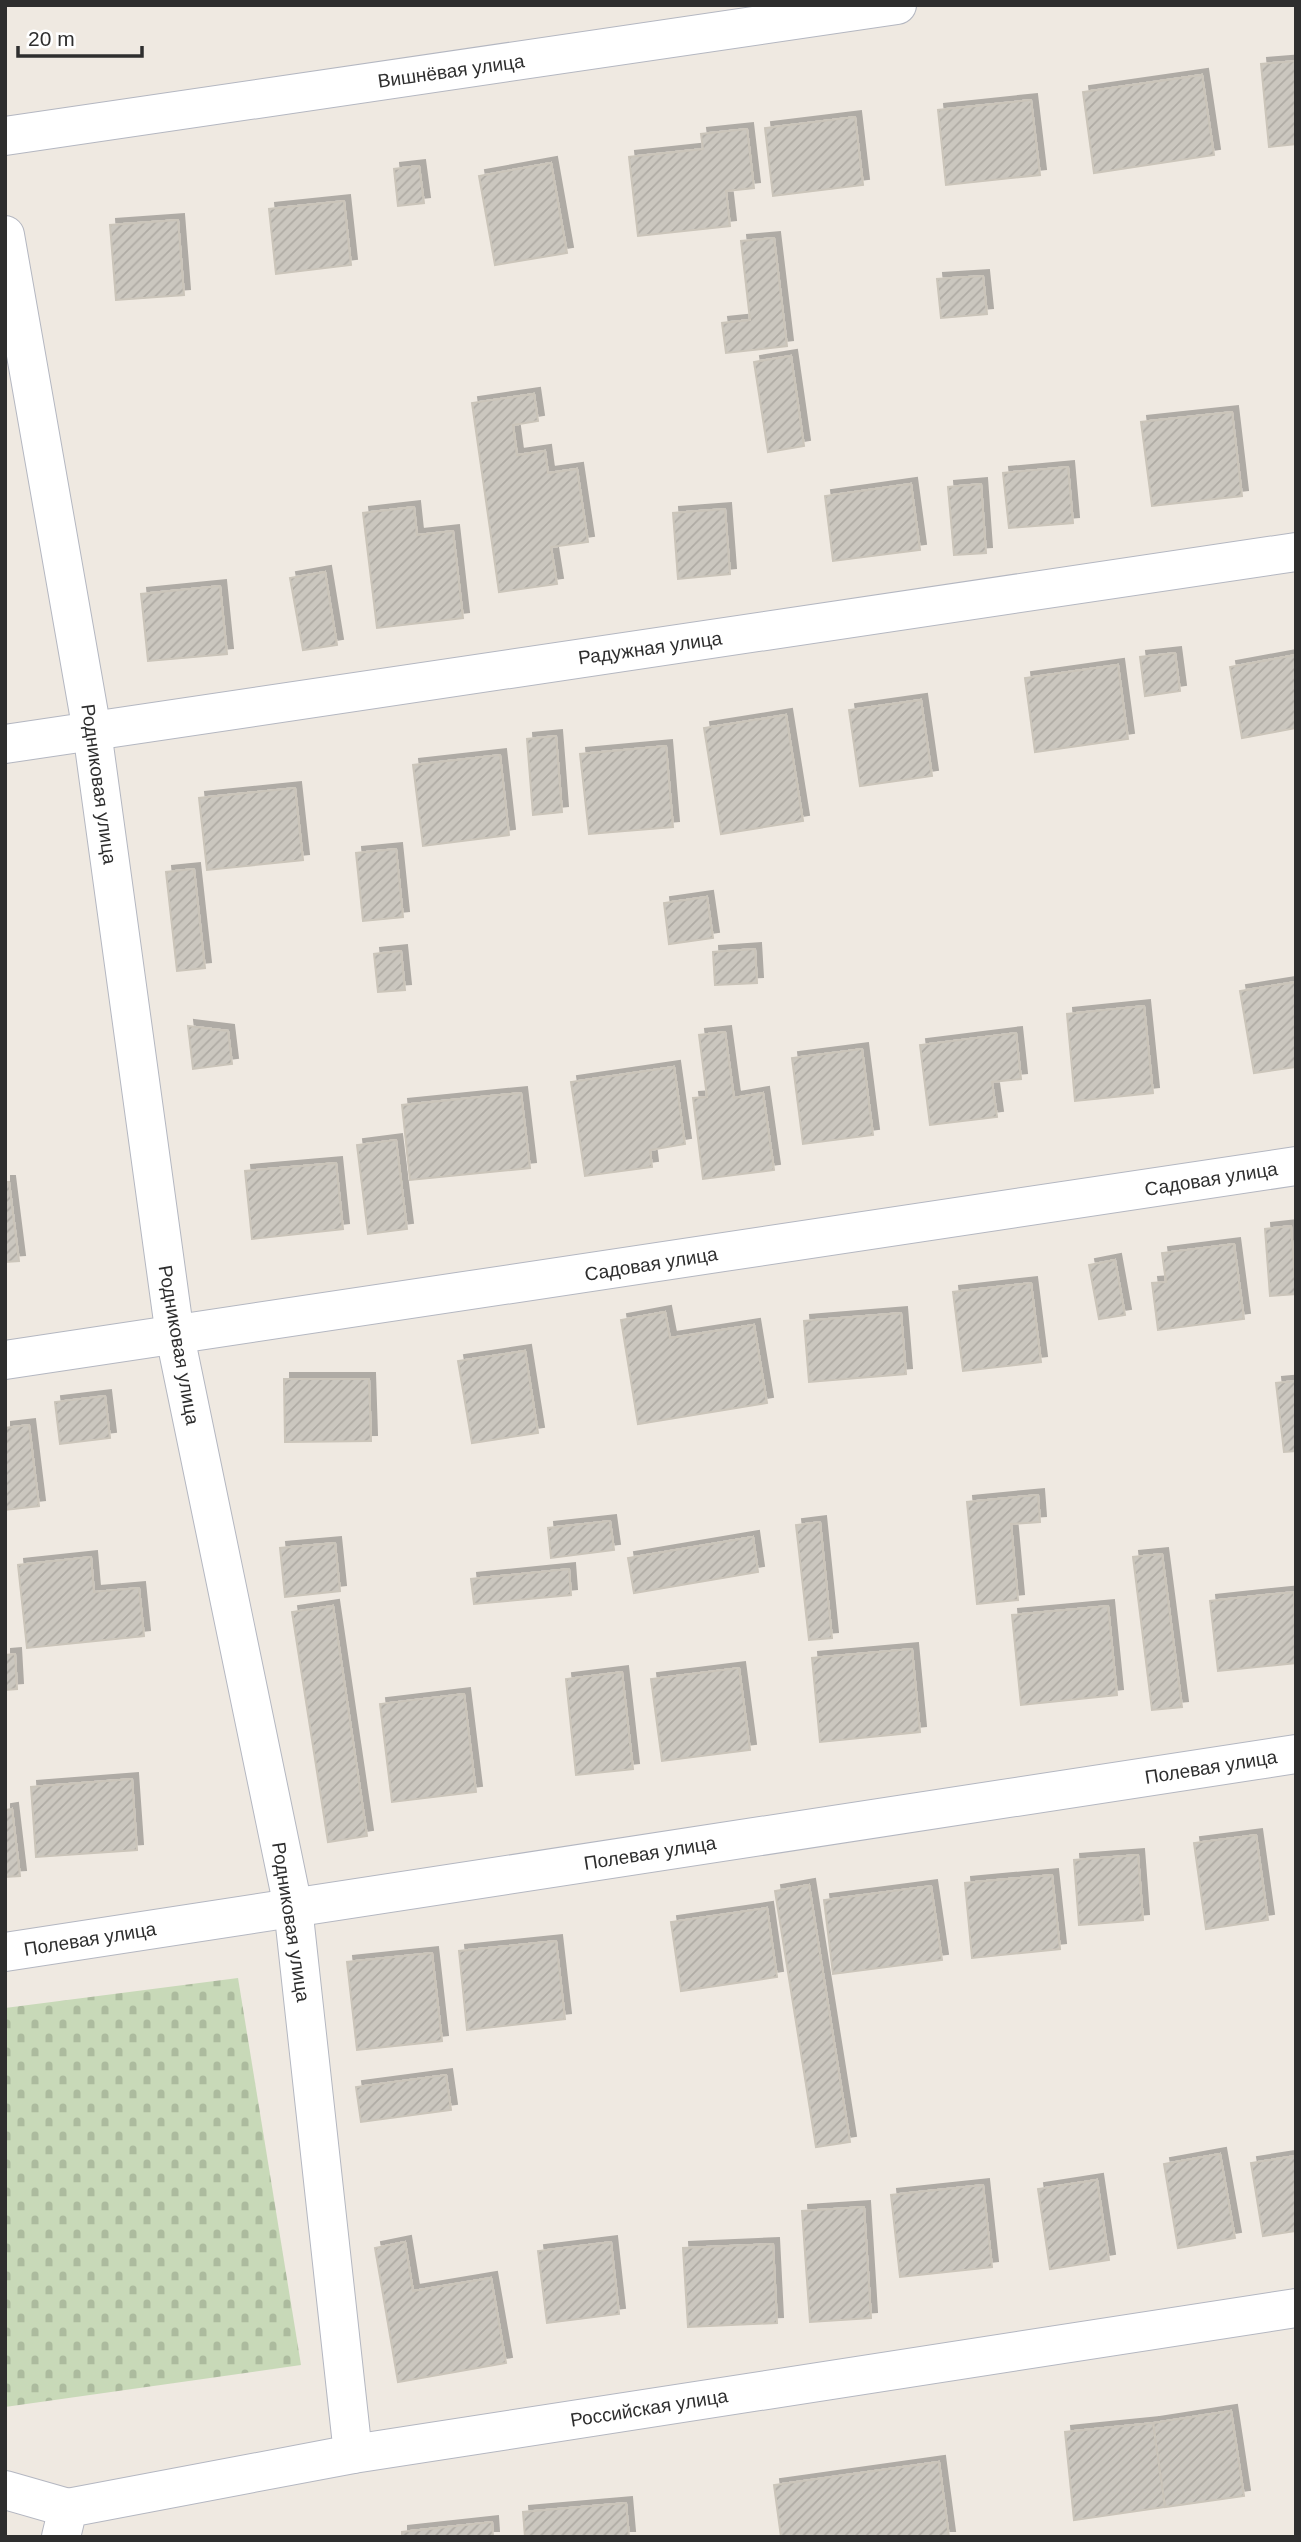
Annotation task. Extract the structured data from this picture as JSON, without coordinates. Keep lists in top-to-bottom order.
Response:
{
  "streets": {
    "street": [
      "Вишнёвая улица",
      "Радужная улица",
      "Родниковая улица",
      "Садовая улица",
      "Полевая улица",
      "Российская улица"
    ]
  },
  "crossings": [
    ["Радужная улица", "Родниковая улица"],
    ["Родниковая улица", "Садовая улица"],
    ["Родниковая улица", "Полевая улица"],
    ["Родниковая улица", "Российская улица"]
  ],
  "scale_bar": "20 m"
}
